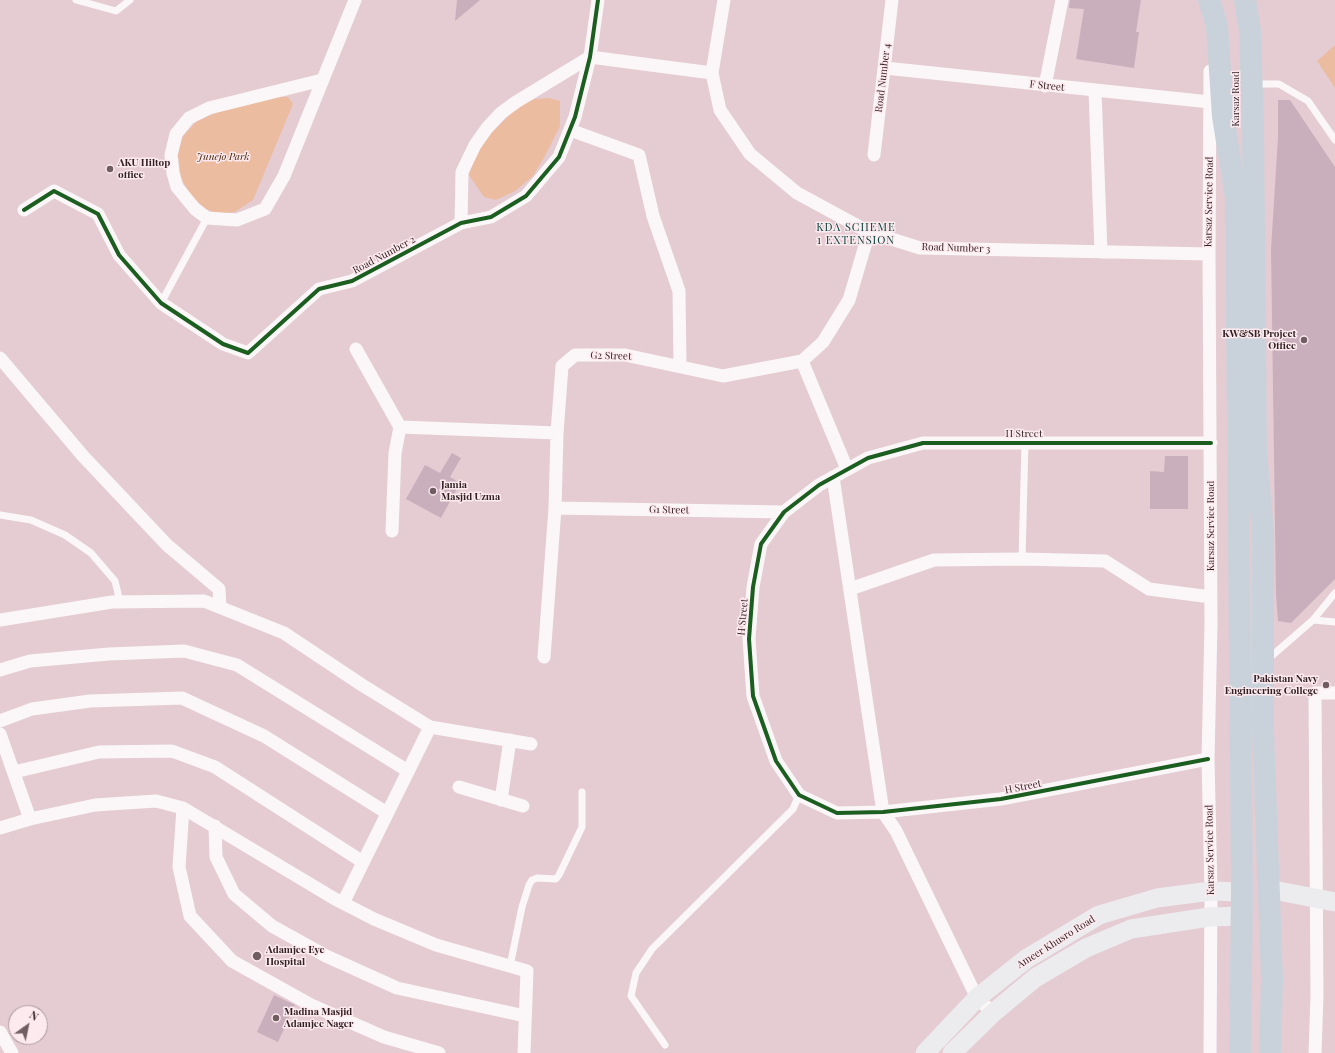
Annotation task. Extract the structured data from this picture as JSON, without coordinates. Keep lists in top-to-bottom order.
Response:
{
  "streets": {
    "highway": ["Karsaz Road"],
    "main road": ["Ameer Khusro Road"],
    "street": [
      "Road Number 4",
      "F Street",
      "Karsaz Service Road",
      "Road Number 3",
      "Road Number 2",
      "G2 Street",
      "H Street",
      "G1 Street"
    ]
  },
  "crossings": [
    ["Road Number 4", "F Street"],
    ["F Street", "Karsaz Service Road"],
    ["Karsaz Service Road", "Road Number 3"],
    ["Karsaz Service Road", "H Street"],
    ["Karsaz Service Road", "Ameer Khusro Road"],
    ["G2 Street", "G1 Street"],
    ["H Street", "G1 Street"]
  ],
  "districts": ["KDA SCHEME 1 EXTENSION"],
  "parks": ["Junejo Park"],
  "places": [
    "AKU Hiltop office",
    "KW&SB Project Office",
    "Jamia Masjid Uzma",
    "Pakistan Navy Engineering College",
    "Adamjee Eye Hospital",
    "Madina Masjid Adamjee Nager"
  ],
  "north": "top right"
}
